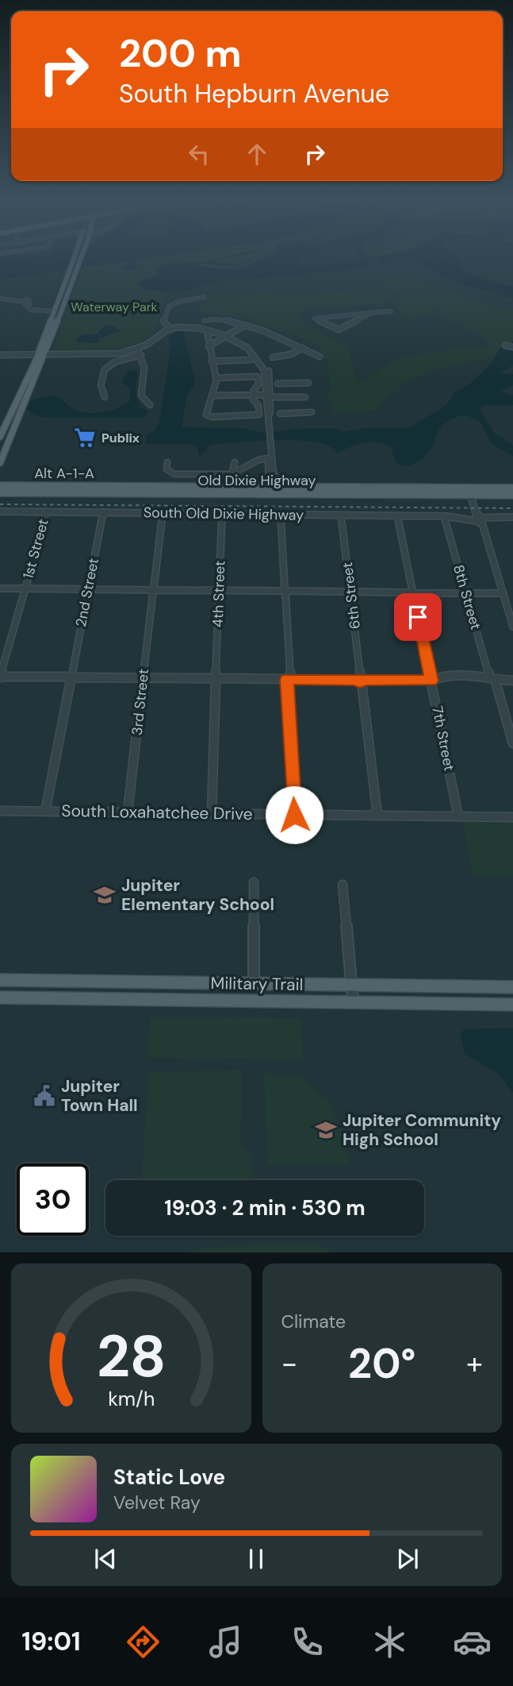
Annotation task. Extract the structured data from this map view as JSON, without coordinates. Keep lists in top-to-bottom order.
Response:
{
  "streets": {
    "main road": ["Alt A-1-A", "Old Dixie Highway", "Military Trail"],
    "street": [
      "South Old Dixie Highway",
      "1st Street",
      "2nd Street",
      "4th Street",
      "6th Street",
      "8th Street",
      "3rd Street",
      "7th Street",
      "South Loxahatchee Drive"
    ]
  },
  "crossings": [
    ["Alt A-1-A", "Old Dixie Highway"],
    ["South Old Dixie Highway", "1st Street"],
    ["South Old Dixie Highway", "2nd Street"],
    ["South Old Dixie Highway", "4th Street"],
    ["South Old Dixie Highway", "6th Street"],
    ["South Old Dixie Highway", "8th Street"],
    ["South Old Dixie Highway", "3rd Street"],
    ["South Old Dixie Highway", "7th Street"],
    ["2nd Street", "South Loxahatchee Drive"],
    ["4th Street", "South Loxahatchee Drive"],
    ["6th Street", "South Loxahatchee Drive"],
    ["3rd Street", "South Loxahatchee Drive"],
    ["7th Street", "South Loxahatchee Drive"]
  ],
  "parks": ["Waterway Park"],
  "places": {
    "supermarket": ["Publix"],
    "school or university": ["Jupiter Elementary School", "Jupiter Community High School"],
    "public building": ["Jupiter Town Hall"]
  },
  "page": {
    "turn": ["200 m", "South Hepburn Avenue"],
    "limit": "30",
    "trip": "19:03 · 2 min · 530 m",
    "tile": "Climate",
    "heat": ["−", "20°", "+"],
    "song": ["Static Love", "Velvet Ray"],
    "tabs": "19:01",
    "gauge": ["28", "km/h"]
  }
}
